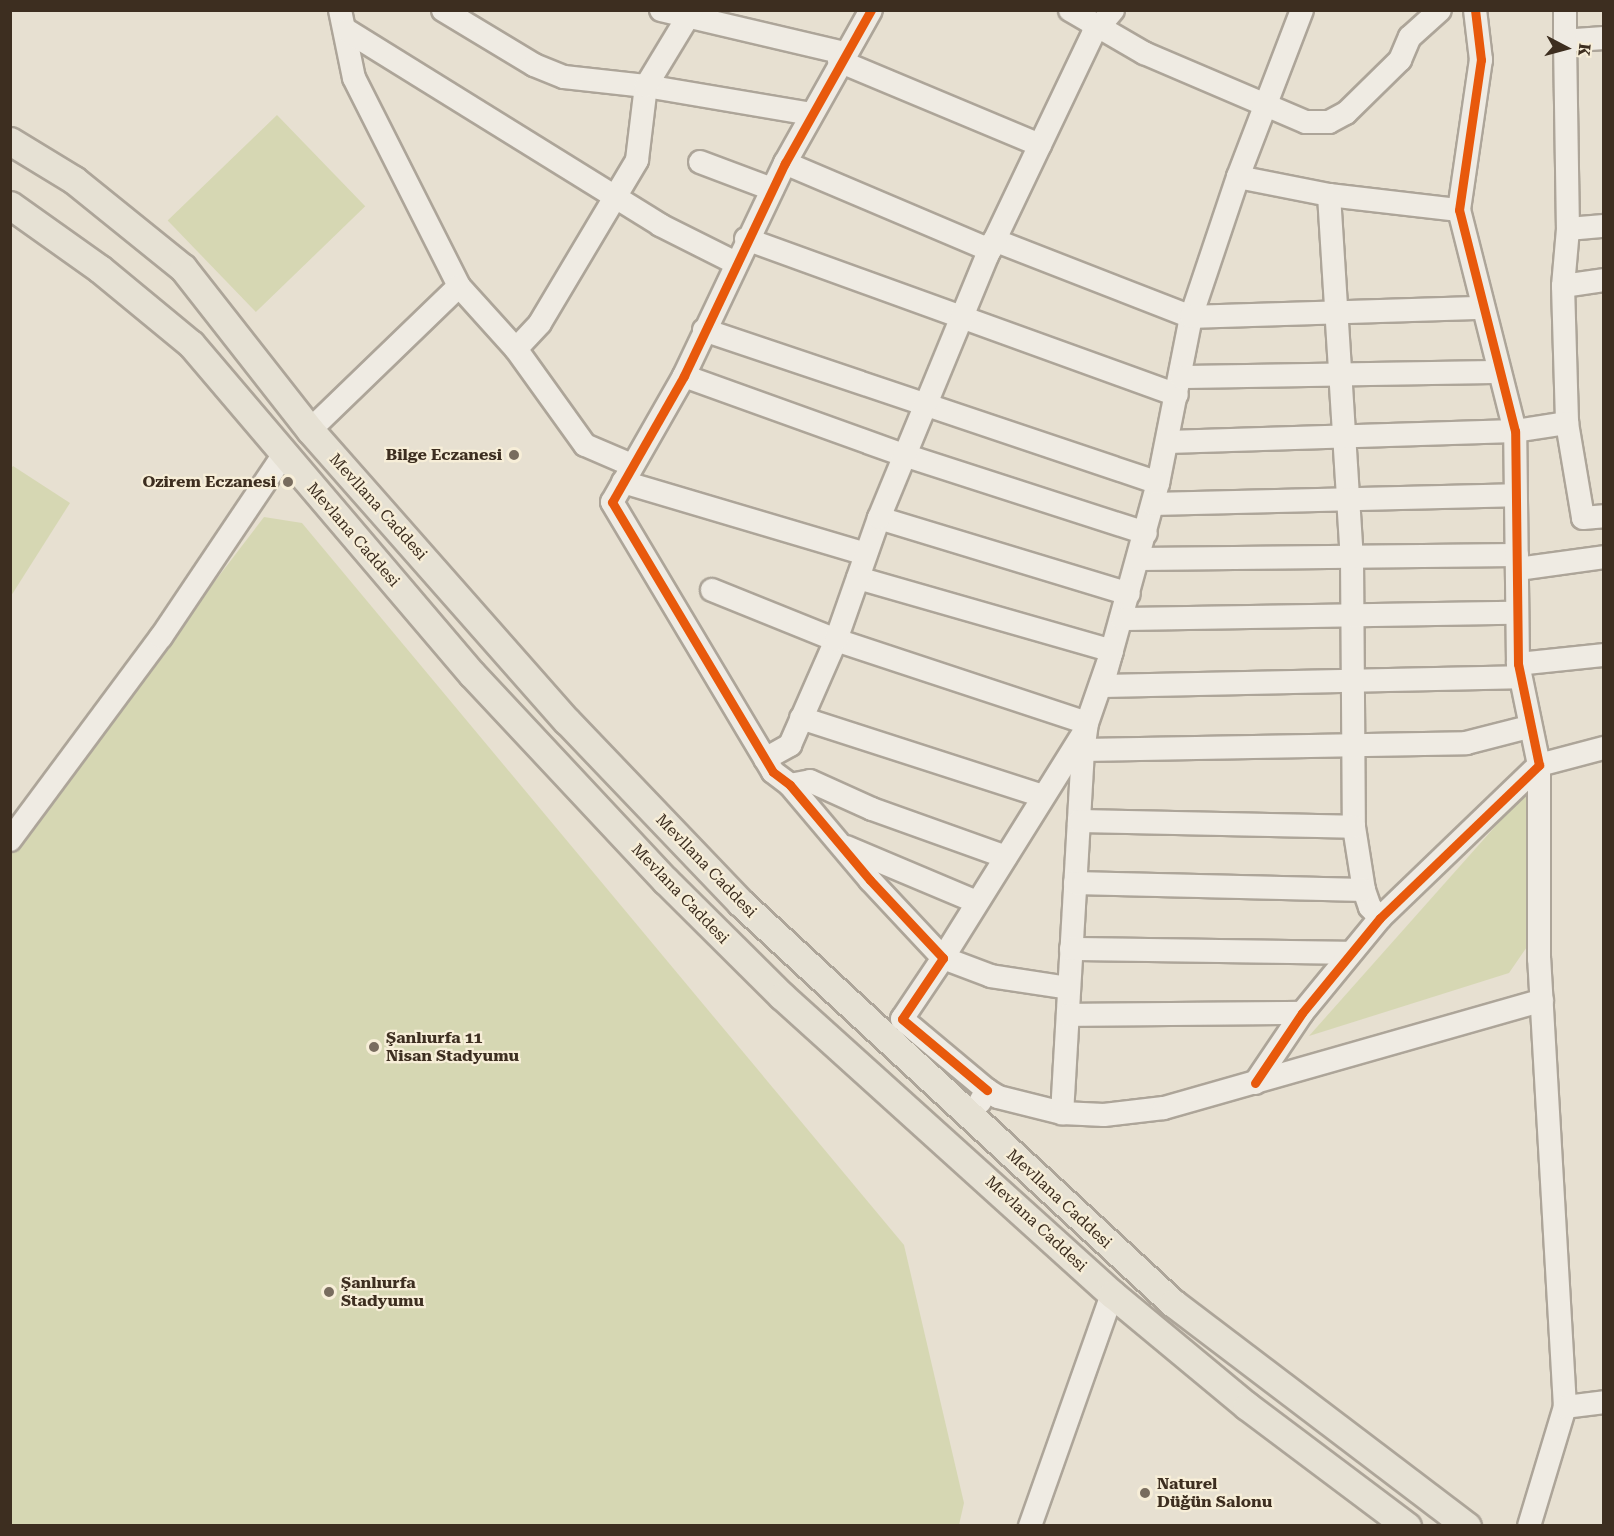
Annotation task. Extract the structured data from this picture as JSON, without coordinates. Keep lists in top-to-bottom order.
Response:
{
  "streets": {
    "main road": ["Mevllana Caddesi", "Mevlana Caddesi"]
  },
  "places": [
    "Bilge Eczanesi",
    "Ozirem Eczanesi",
    "Şanlıurfa 11 Nisan Stadyumu",
    "Şanlıurfa Stadyumu",
    "Naturel Düğün Salonu"
  ],
  "north": "right"
}
